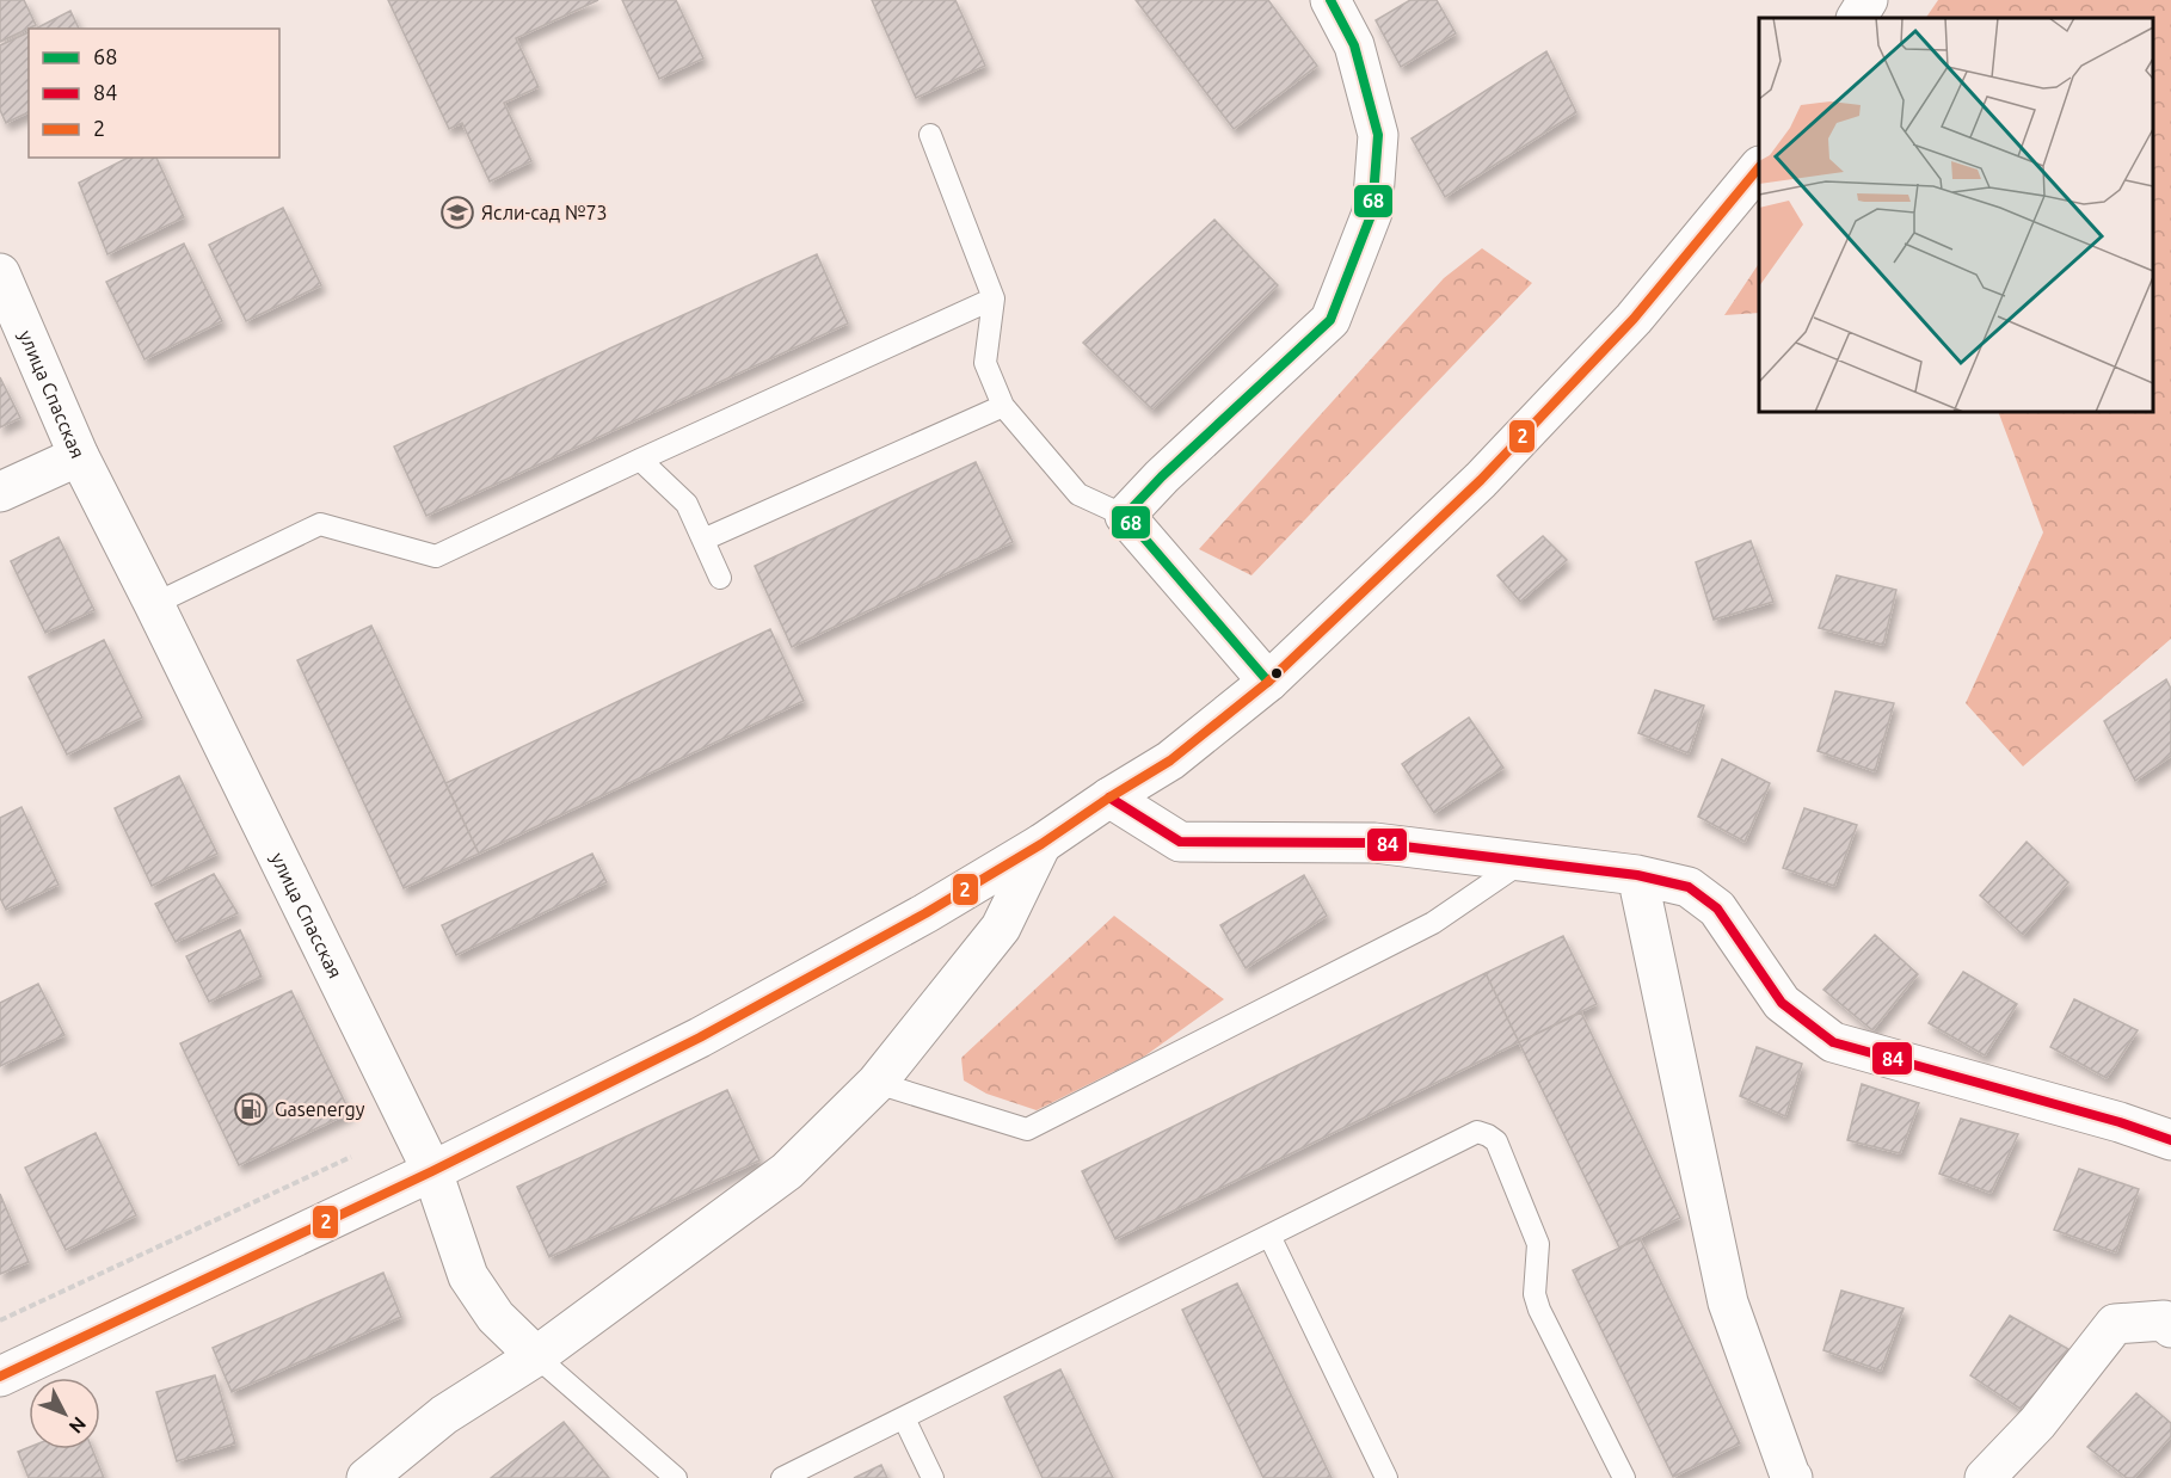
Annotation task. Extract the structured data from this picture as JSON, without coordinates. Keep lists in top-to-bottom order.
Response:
{
  "streets": {
    "street": ["улица Спасская"]
  },
  "places": {
    "school or university": ["Ясли-сад №73"],
    "fuel station": ["Gasenergy"]
  },
  "lines": ["transit line 68", "transit line 2", "transit line 84"],
  "legend": ["68", "84", "2"],
  "north": "bottom right"
}
